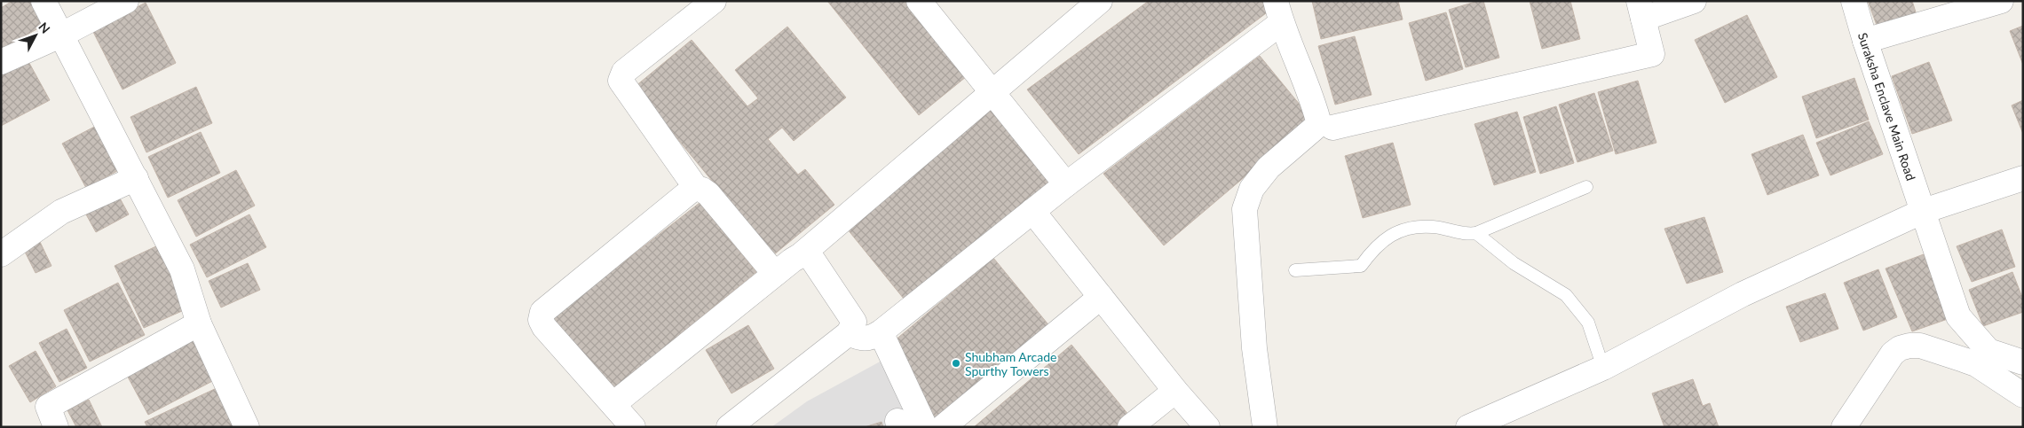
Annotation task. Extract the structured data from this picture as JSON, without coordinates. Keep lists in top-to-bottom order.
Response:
{
  "streets": {
    "street": ["Suraksha Enclave Main Road"]
  },
  "places": ["Shubham Arcade Spurthy Towers"],
  "north": "top right"
}
